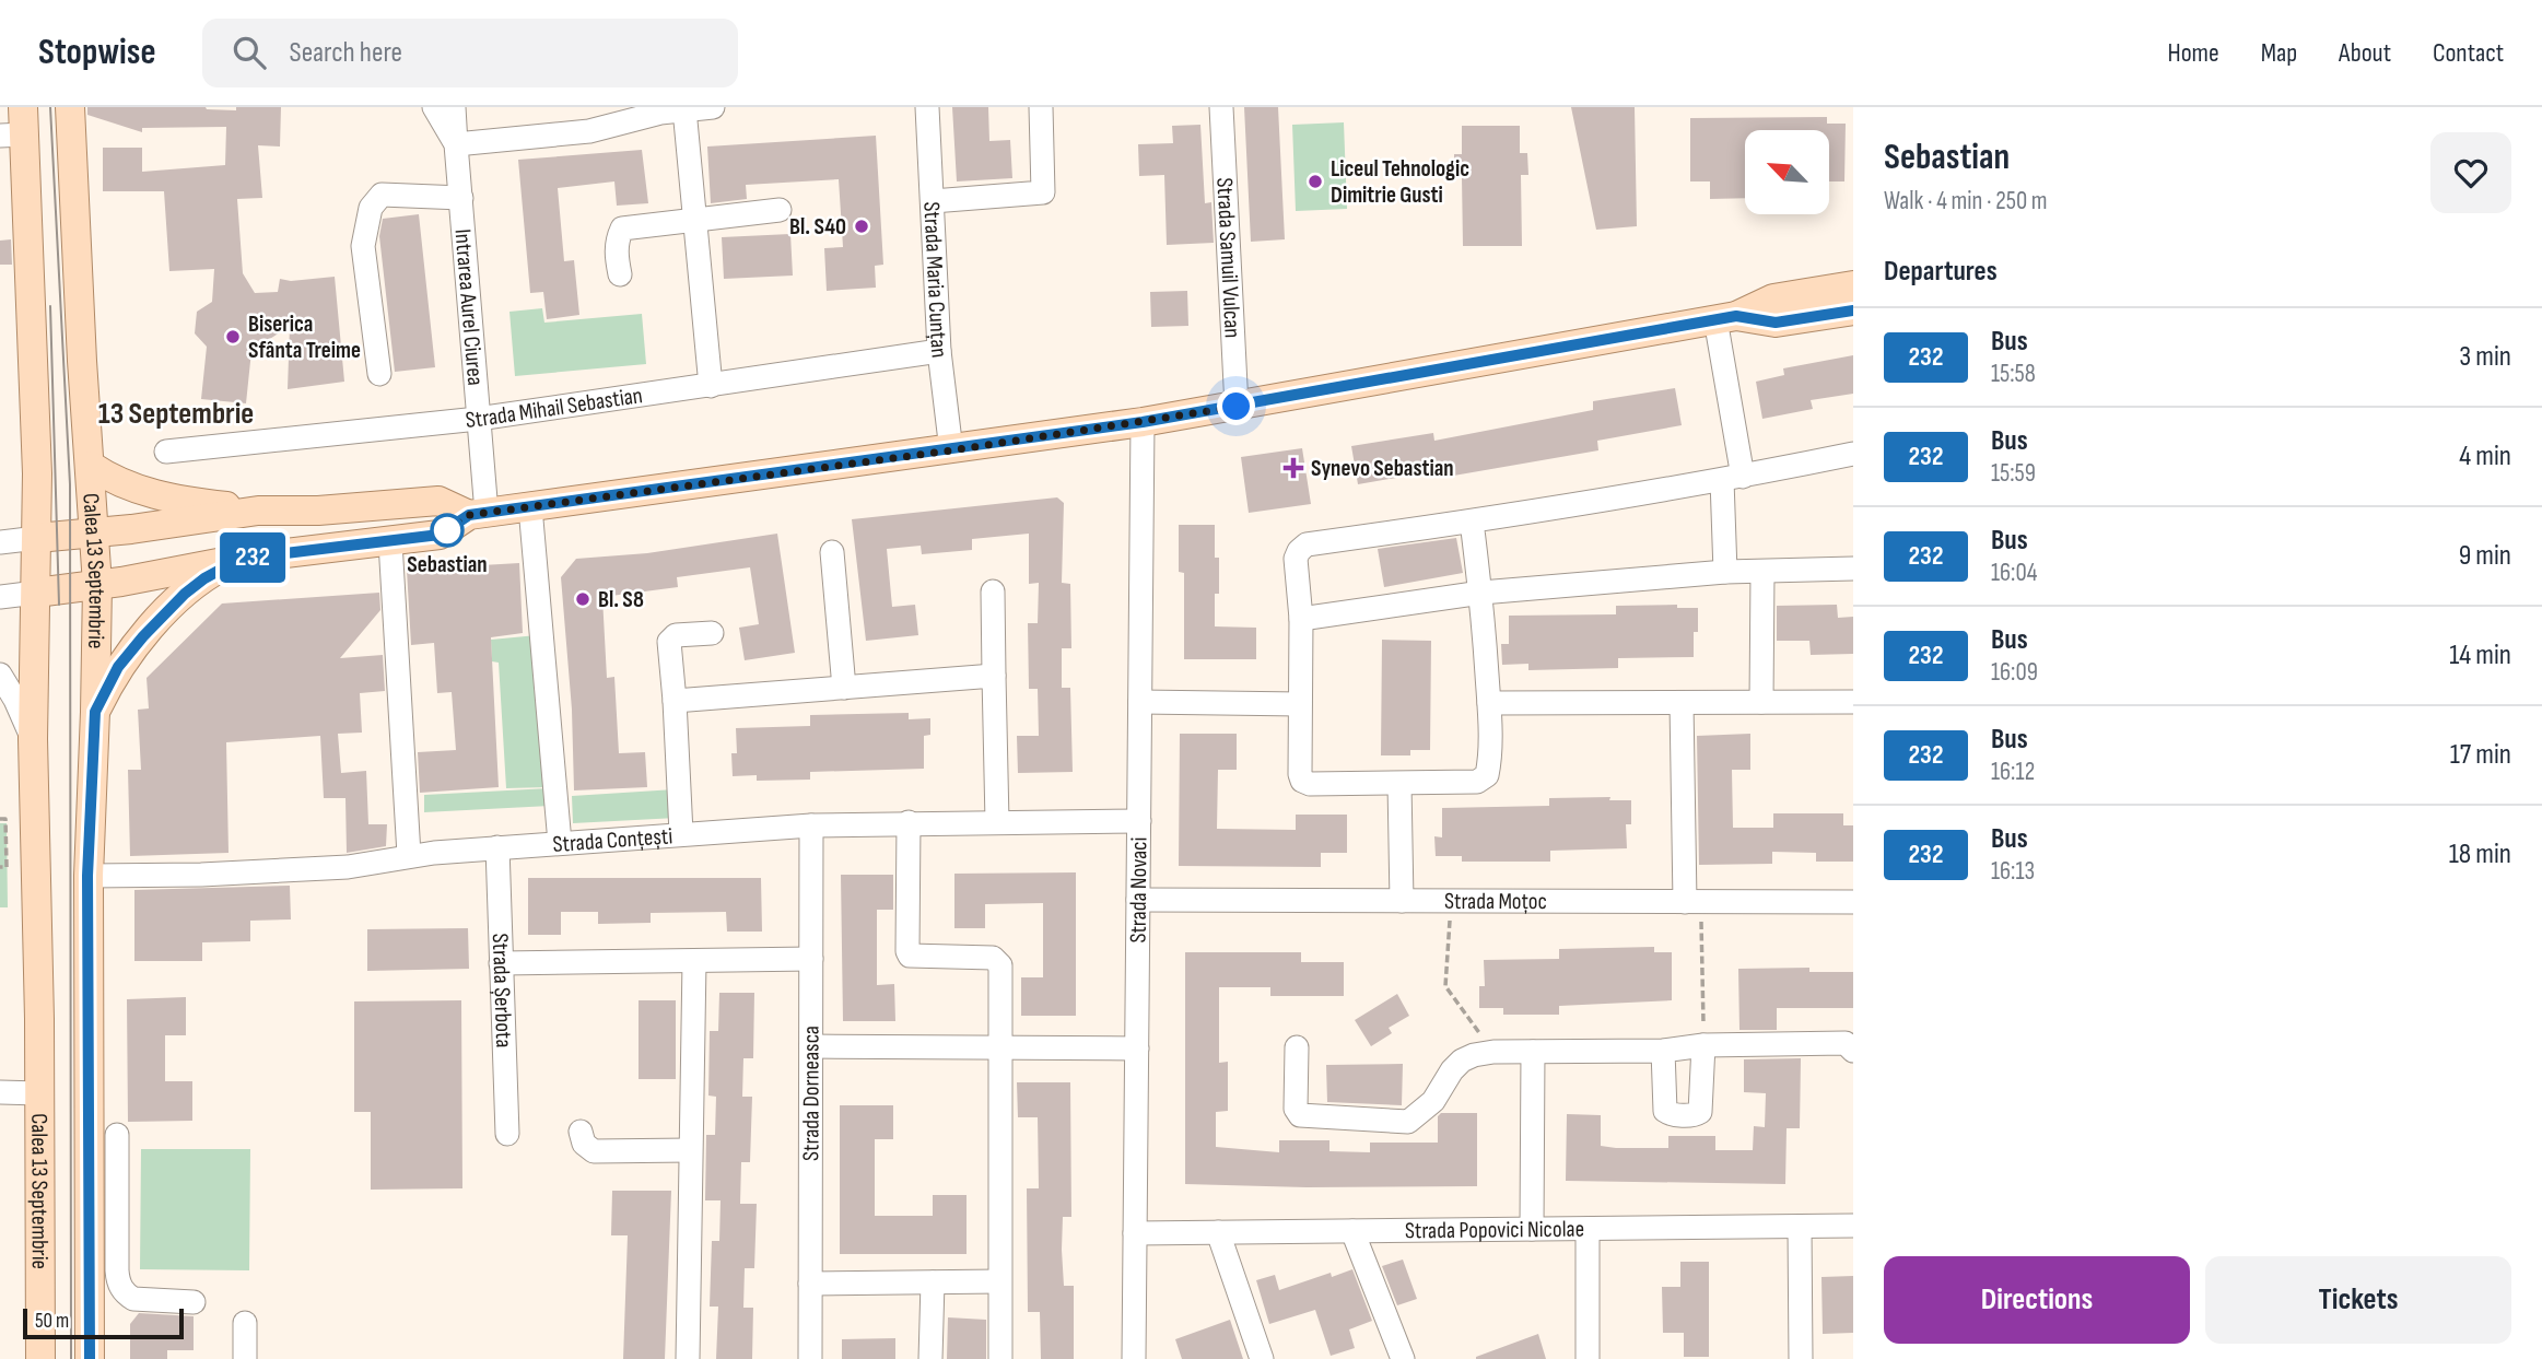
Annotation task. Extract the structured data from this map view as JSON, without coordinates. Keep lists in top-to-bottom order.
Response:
{
  "streets": {
    "main road": ["Calea 13 Septembrie"],
    "street": [
      "Strada Samuil Vulcan",
      "Strada Maria Cunțan",
      "Intrarea Aurel Ciurea",
      "Strada Mihail Sebastian",
      "Strada Conțești",
      "Strada Novaci",
      "Strada Moțoc",
      "Strada Șerbota",
      "Strada Dorneasca",
      "Strada Popovici Nicolae"
    ]
  },
  "crossings": [
    ["Strada Maria Cunțan", "Strada Mihail Sebastian"],
    ["Intrarea Aurel Ciurea", "Strada Mihail Sebastian"],
    ["Calea 13 Septembrie", "Strada Conțești"],
    ["Strada Conțești", "Strada Novaci"],
    ["Strada Conțești", "Strada Șerbota"],
    ["Strada Conțești", "Strada Dorneasca"],
    ["Strada Novaci", "Strada Moțoc"],
    ["Strada Novaci", "Strada Popovici Nicolae"]
  ],
  "districts": ["13 Septembrie"],
  "places": {
    "other": [
      "Liceul Tehnologic Dimitrie Gusti",
      "Bl. S40",
      "Biserica Sfânta Treime",
      "Sebastian",
      "Bl. S8"
    ],
    "health": ["Synevo Sebastian"]
  },
  "lines": ["bus line 232"],
  "scale_bar": "50 m",
  "north": "top left",
  "page": {
    "header": "Stopwise",
    "search": "Search here",
    "nav": [
      "Home",
      "Map",
      "About",
      "Contact"
    ],
    "on_map": "232",
    "heading": [
      ["Sebastian", "Walk · 4 min · 250 m"],
      "Departures"
    ],
    "list": [
      {
        "mark": "232",
        "name": "Bus",
        "note": "15:58",
        "value": "3 min"
      },
      {
        "mark": "232",
        "name": "Bus",
        "note": "15:59",
        "value": "4 min"
      },
      {
        "mark": "232",
        "name": "Bus",
        "note": "16:04",
        "value": "9 min"
      },
      {
        "mark": "232",
        "name": "Bus",
        "note": "16:09",
        "value": "14 min"
      },
      {
        "mark": "232",
        "name": "Bus",
        "note": "16:12",
        "value": "17 min"
      },
      {
        "mark": "232",
        "name": "Bus",
        "note": "16:13",
        "value": "18 min"
      }
    ],
    "buttons": ["Directions", "Tickets"],
    "scale": "50 m"
  }
}
